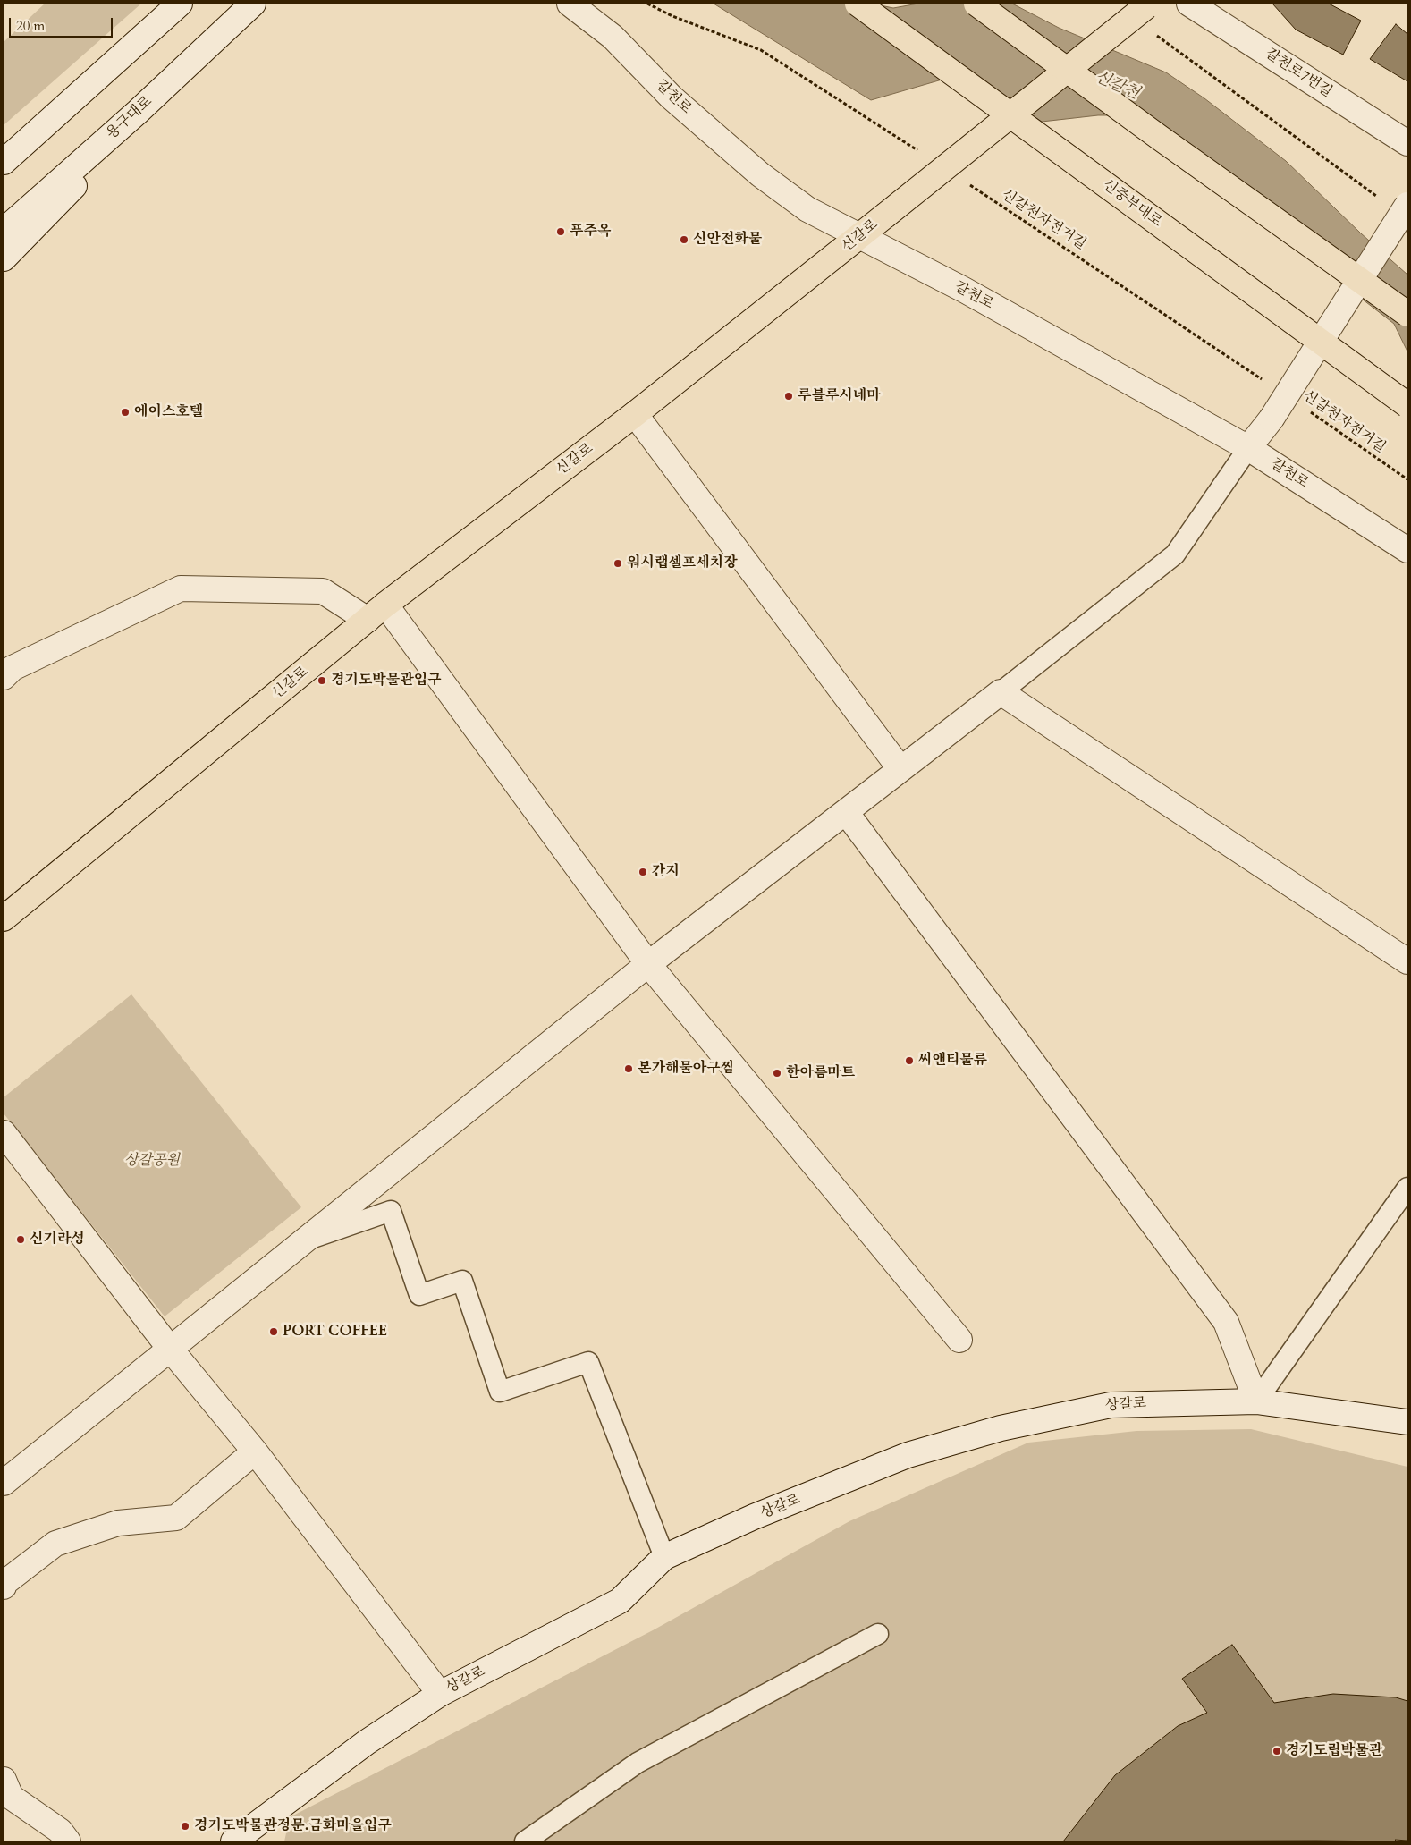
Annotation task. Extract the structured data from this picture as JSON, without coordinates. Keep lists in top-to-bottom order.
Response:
{
  "streets": {
    "main road": ["신중부대로", "신갈로"],
    "street": [
      "갈천로7번길",
      "갈천로",
      "용구대로",
      "상갈로"
    ],
    "path": ["신갈천자전거길"]
  },
  "crossings": [
    ["갈천로", "신갈로"]
  ],
  "water": ["신갈천"],
  "parks": ["상갈공원"],
  "places": [
    "푸주옥",
    "신안전화물",
    "루블루시네마",
    "에이스호텔",
    "워시랩셀프세치장",
    "경기도박물관입구",
    "간지",
    "씨앤티물류",
    "본가해물아구찜",
    "한아름마트",
    "신기라성",
    "PORT COFFEE",
    "경기도립박물관",
    "경기도박물관정문.금화마을입구"
  ],
  "scale_bar": "20 m"
}
